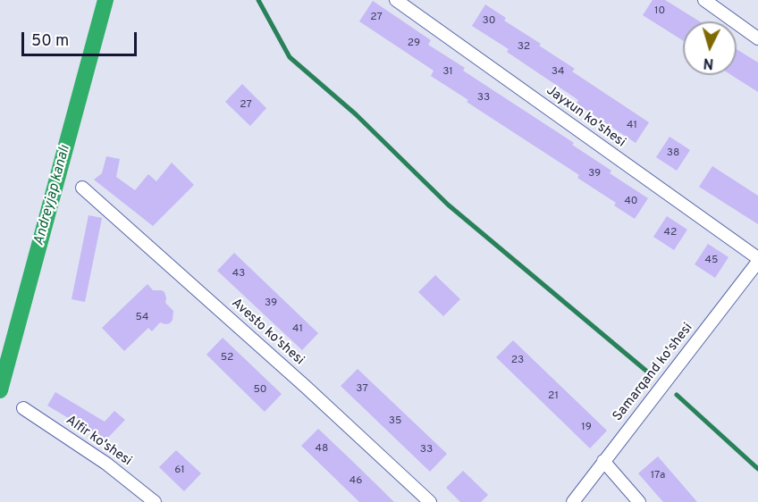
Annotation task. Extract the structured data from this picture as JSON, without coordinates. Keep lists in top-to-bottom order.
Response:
{
  "streets": {
    "street": [
      "Jayxun ko'shesi",
      "Avesto ko'shesi",
      "Samarqand ko'shesi",
      "Alfir ko'shesi"
    ]
  },
  "crossings": [
    ["Jayxun ko'shesi", "Samarqand ko'shesi"]
  ],
  "water": ["Andreyjap kanalı"],
  "house_numbers": [
    "10",
    "27",
    "30",
    "29",
    "32",
    "31",
    "34",
    "33",
    "27",
    "41",
    "38",
    "39",
    "40",
    "42",
    "45",
    "43",
    "39",
    "54",
    "41",
    "52",
    "23",
    "37",
    "50",
    "21",
    "35",
    "19",
    "48",
    "33",
    "61",
    "17a",
    "46"
  ],
  "scale_bar": "50 m",
  "north": "bottom"
}
